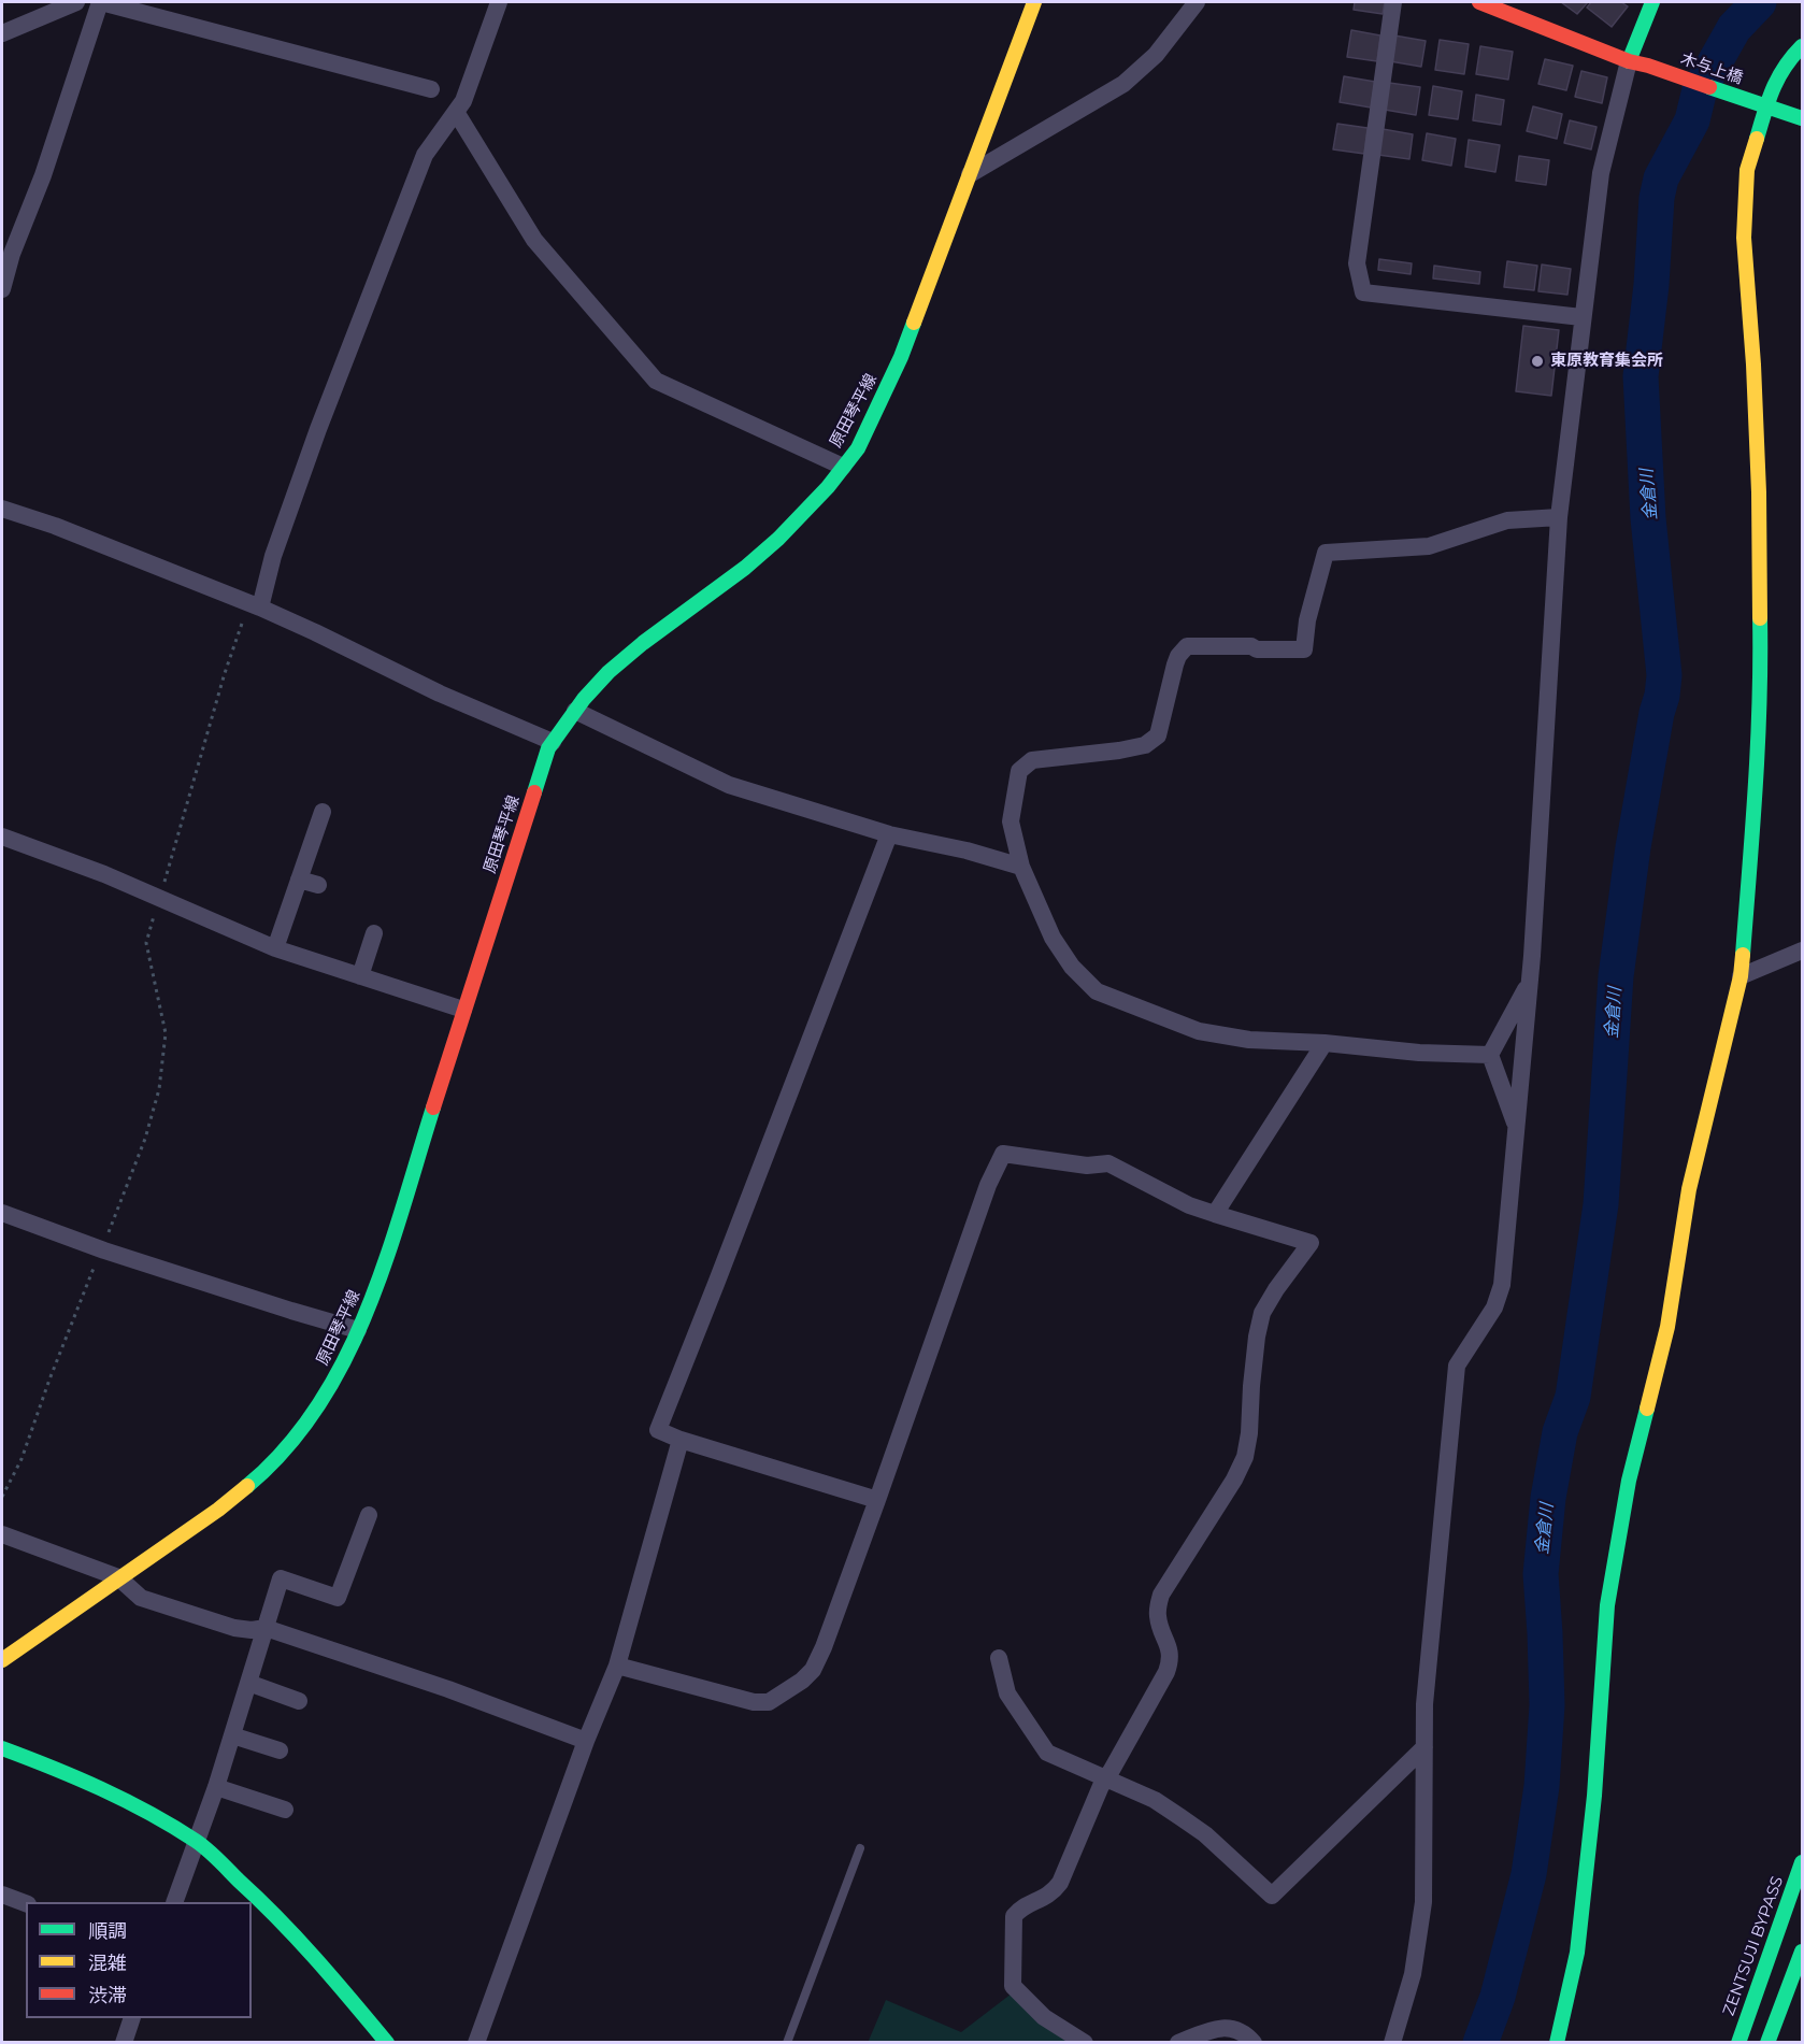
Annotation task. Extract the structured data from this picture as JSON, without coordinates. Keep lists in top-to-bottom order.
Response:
{
  "streets": {
    "main road": ["木与上橋", "原田琴平線", "ZENTSUJI BYPASS"]
  },
  "water": ["金倉川"],
  "places": ["東原教育集会所"],
  "legend": ["順調", "混雑", "渋滞"]
}
